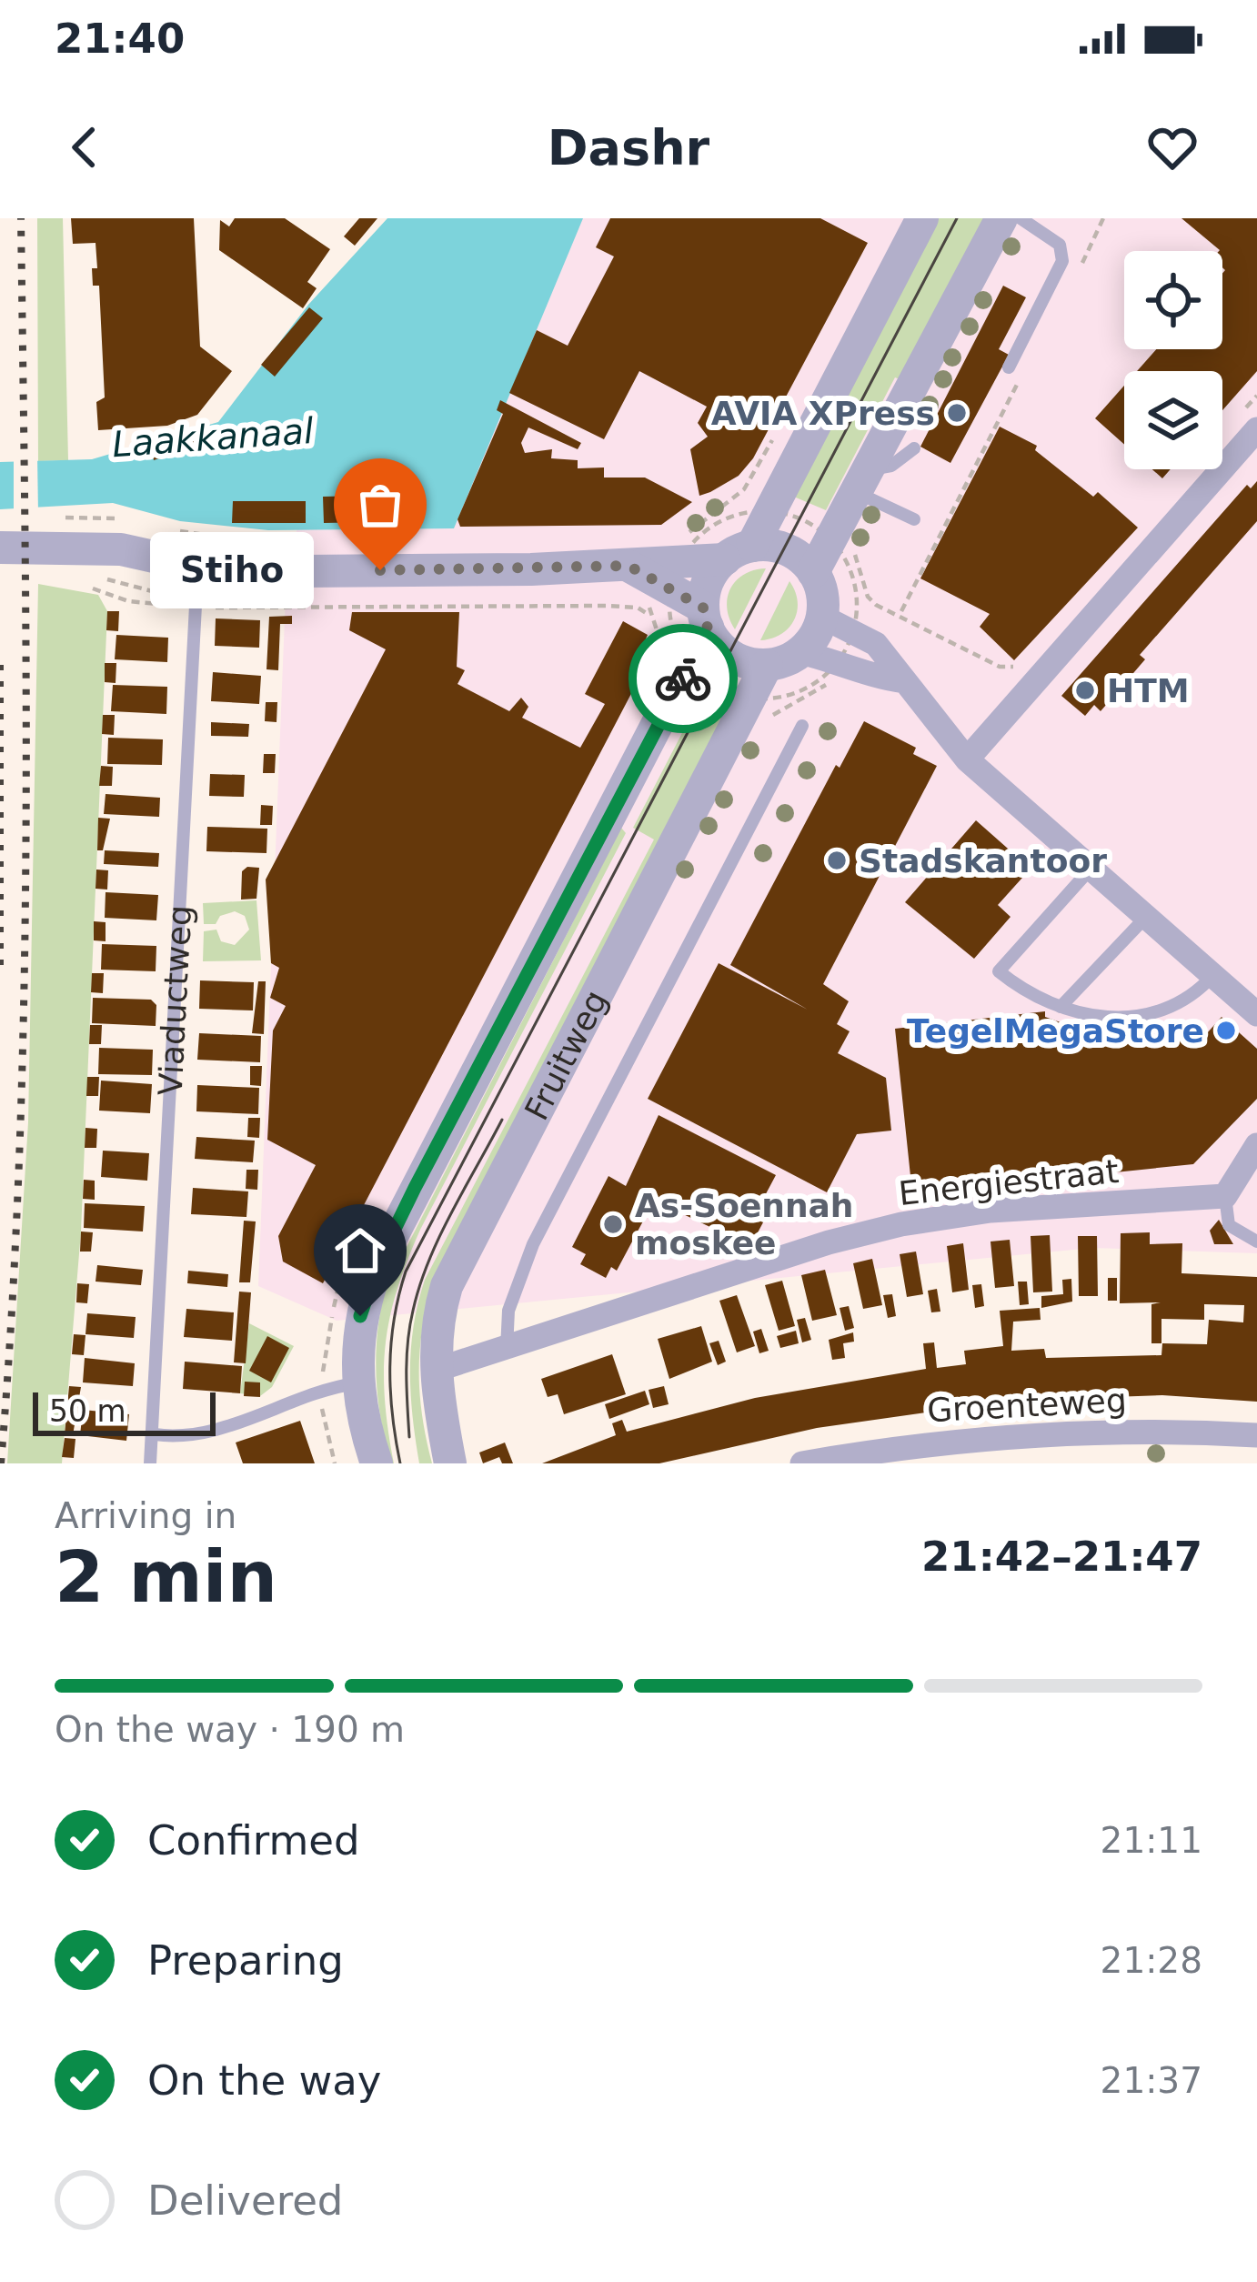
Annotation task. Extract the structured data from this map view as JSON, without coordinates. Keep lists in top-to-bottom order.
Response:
{
  "streets": {
    "street": ["Fruitweg", "Energiestraat", "Groenteweg"],
    "lane": ["Viaductweg"]
  },
  "crossings": [
    ["Fruitweg", "Energiestraat"]
  ],
  "water": ["Laakkanaal"],
  "places": [
    "AVIA XPress",
    "Stiho",
    "HTM",
    "Stadskantoor",
    "TegelMegaStore",
    "As-Soennah moskee"
  ],
  "scale_bar": "50 m",
  "page": {
    "status": "21:40",
    "header": "Dashr",
    "bubble": "Stiho",
    "scale": "50 m",
    "heading": ["2 min", "Arriving in", "21:42–21:47"],
    "bar": "On the way · 190 m",
    "list": [
      ["Confirmed", "21:11"],
      ["Preparing", "21:28"],
      ["On the way", "21:37"],
      "Delivered"
    ]
  }
}
